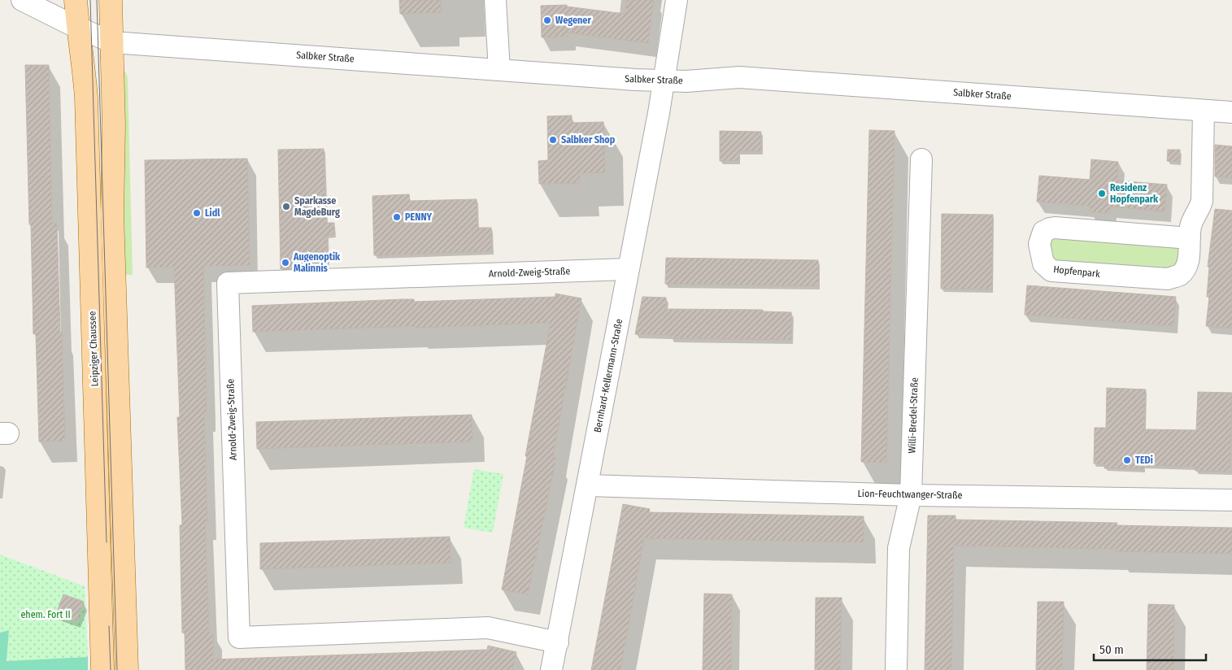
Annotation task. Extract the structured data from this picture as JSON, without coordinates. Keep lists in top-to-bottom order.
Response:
{
  "streets": {
    "main road": ["Leipziger Chaussee"],
    "street": [
      "Salbker Straße",
      "Hopfenpark",
      "Arnold-Zweig-Straße",
      "Bernhard-Kellermann-Straße",
      "Willi-Bredel-Straße",
      "Lion-Feuchtwanger-Straße"
    ]
  },
  "crossings": [
    ["Salbker Straße", "Hopfenpark"],
    ["Salbker Straße", "Leipziger Chaussee"],
    ["Salbker Straße", "Bernhard-Kellermann-Straße"],
    ["Arnold-Zweig-Straße", "Bernhard-Kellermann-Straße"],
    ["Bernhard-Kellermann-Straße", "Lion-Feuchtwanger-Straße"],
    ["Willi-Bredel-Straße", "Lion-Feuchtwanger-Straße"]
  ],
  "parks": ["ehem. Fort II"],
  "places": [
    "Wegener",
    "Salbker Shop",
    "Residenz Hopfenpark",
    "Sparkasse MagdeBurg",
    "Lidl",
    "PENNY",
    "Augenoptik Malinnis",
    "TEDi"
  ],
  "scale_bar": "50 m"
}
